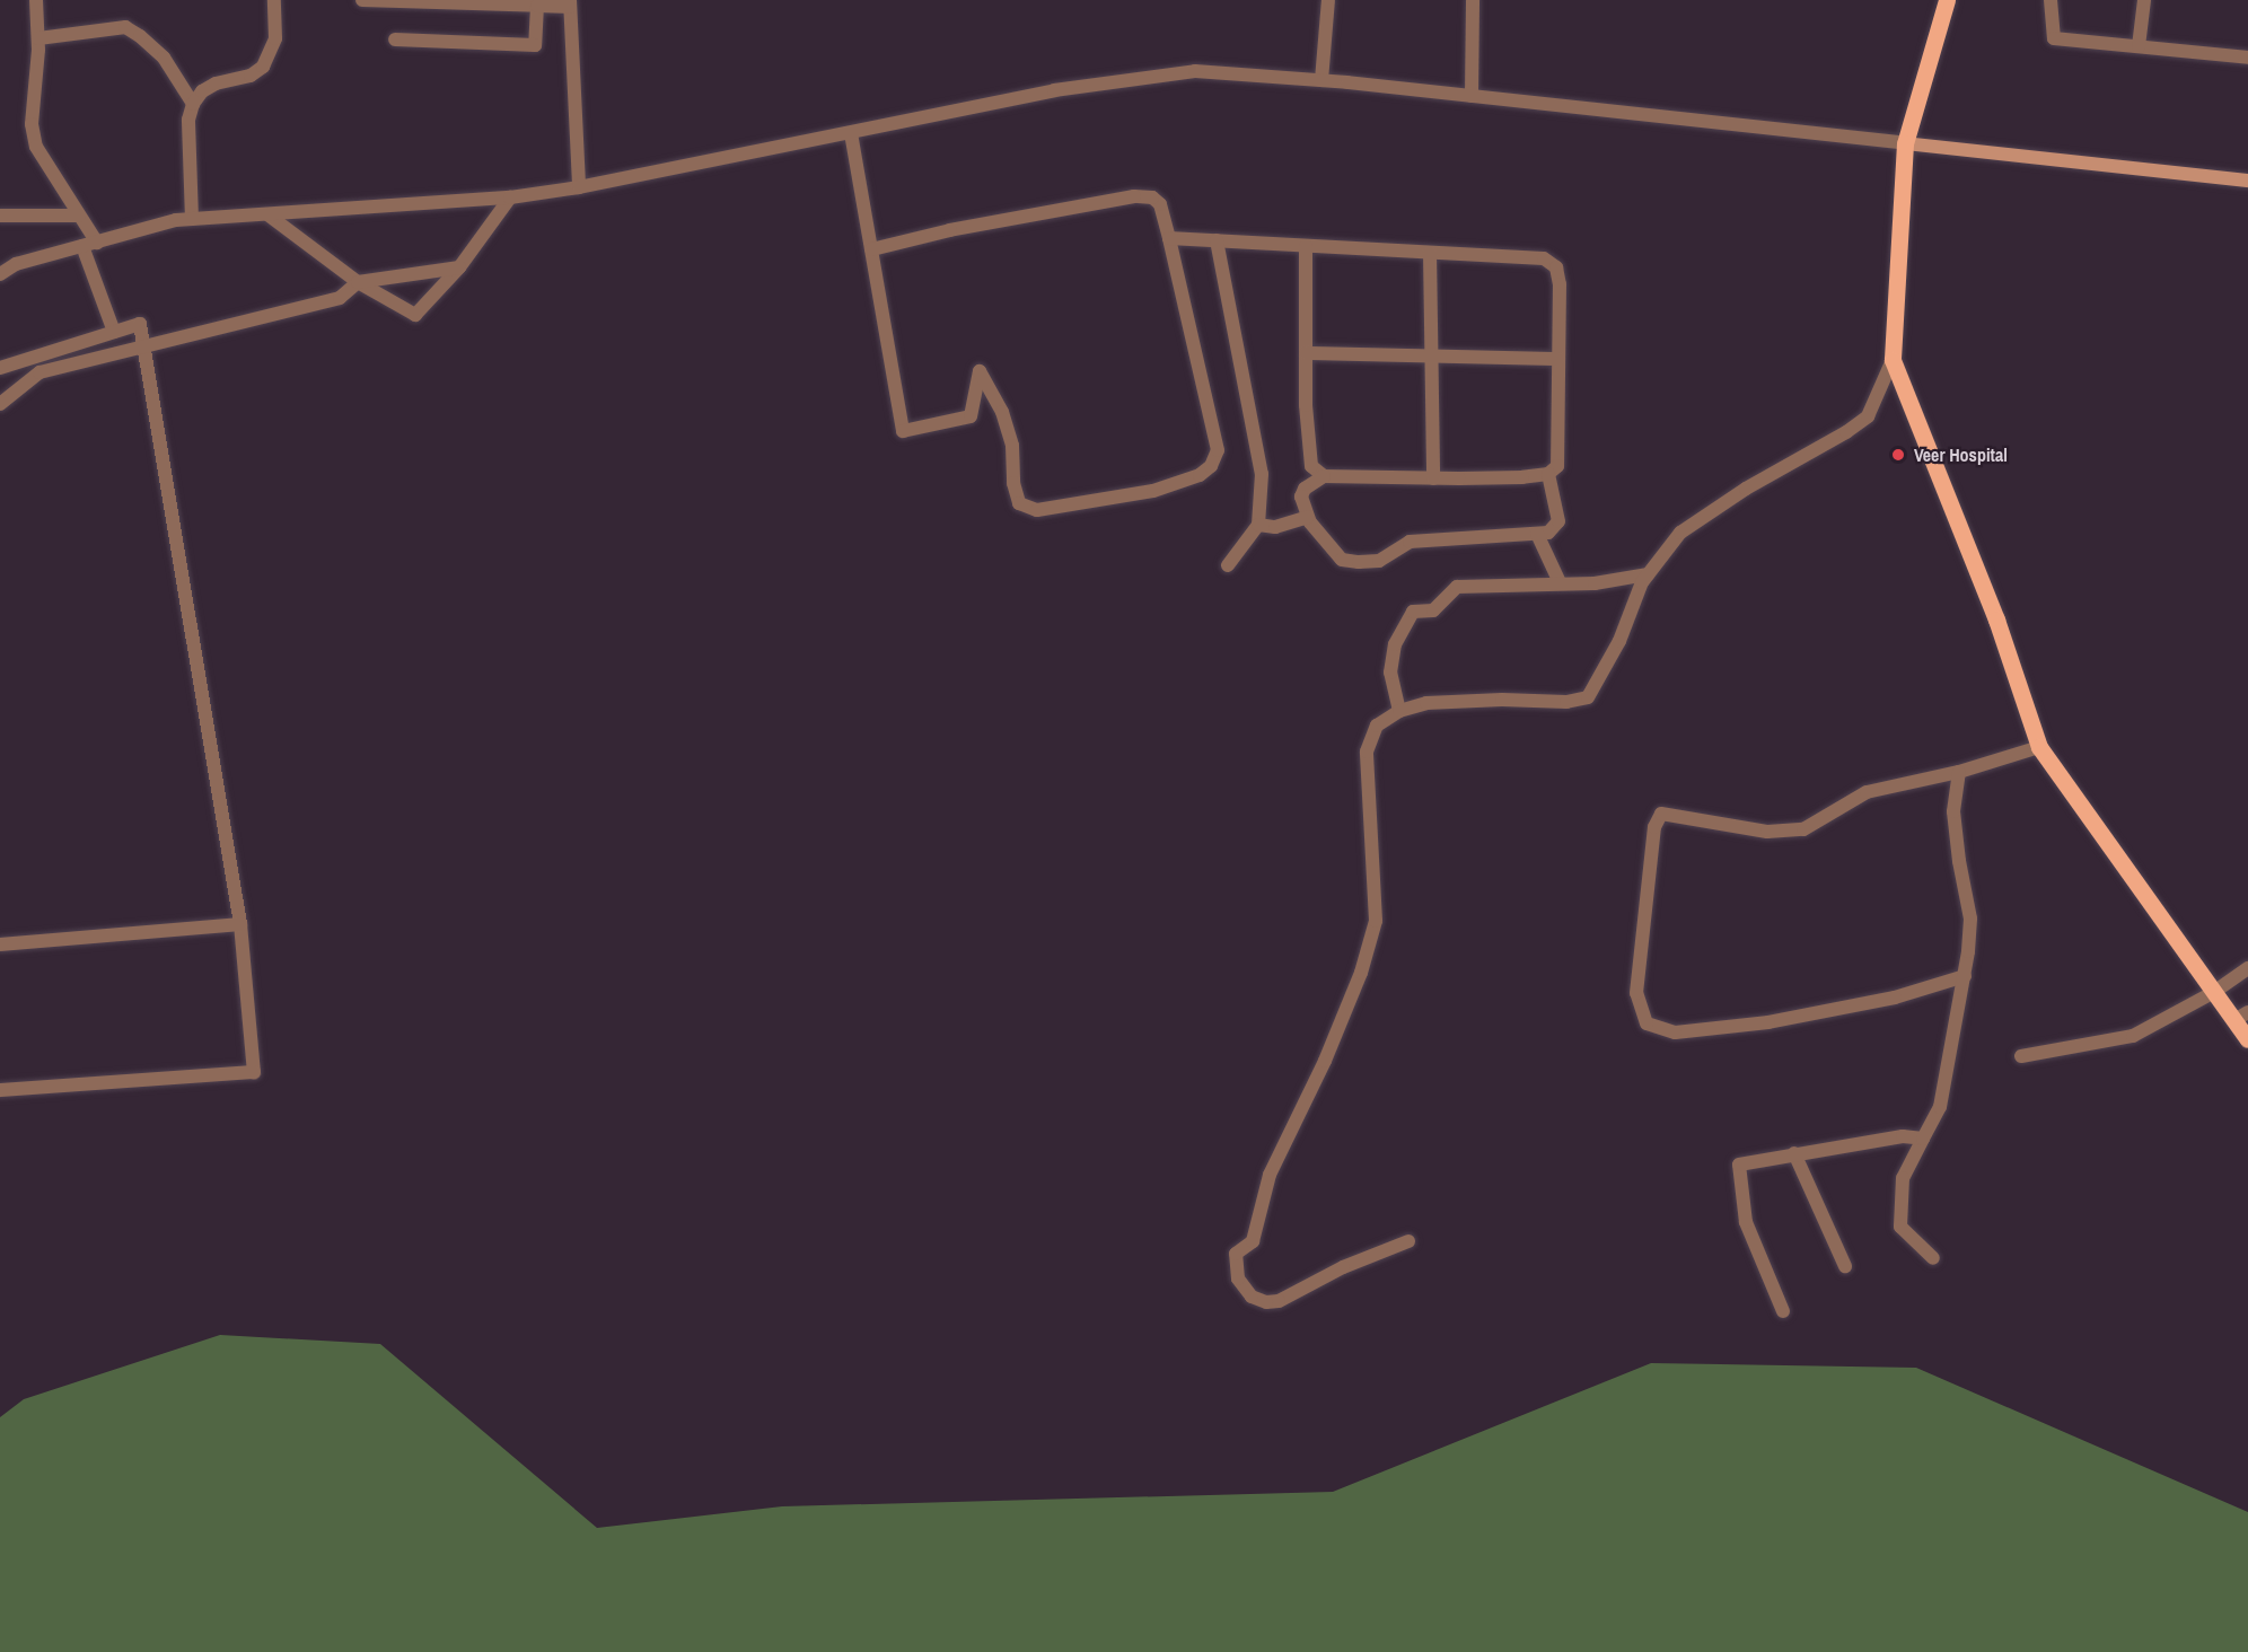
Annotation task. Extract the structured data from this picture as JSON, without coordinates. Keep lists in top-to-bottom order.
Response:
{
  "places": ["Veer Hospital"]
}
